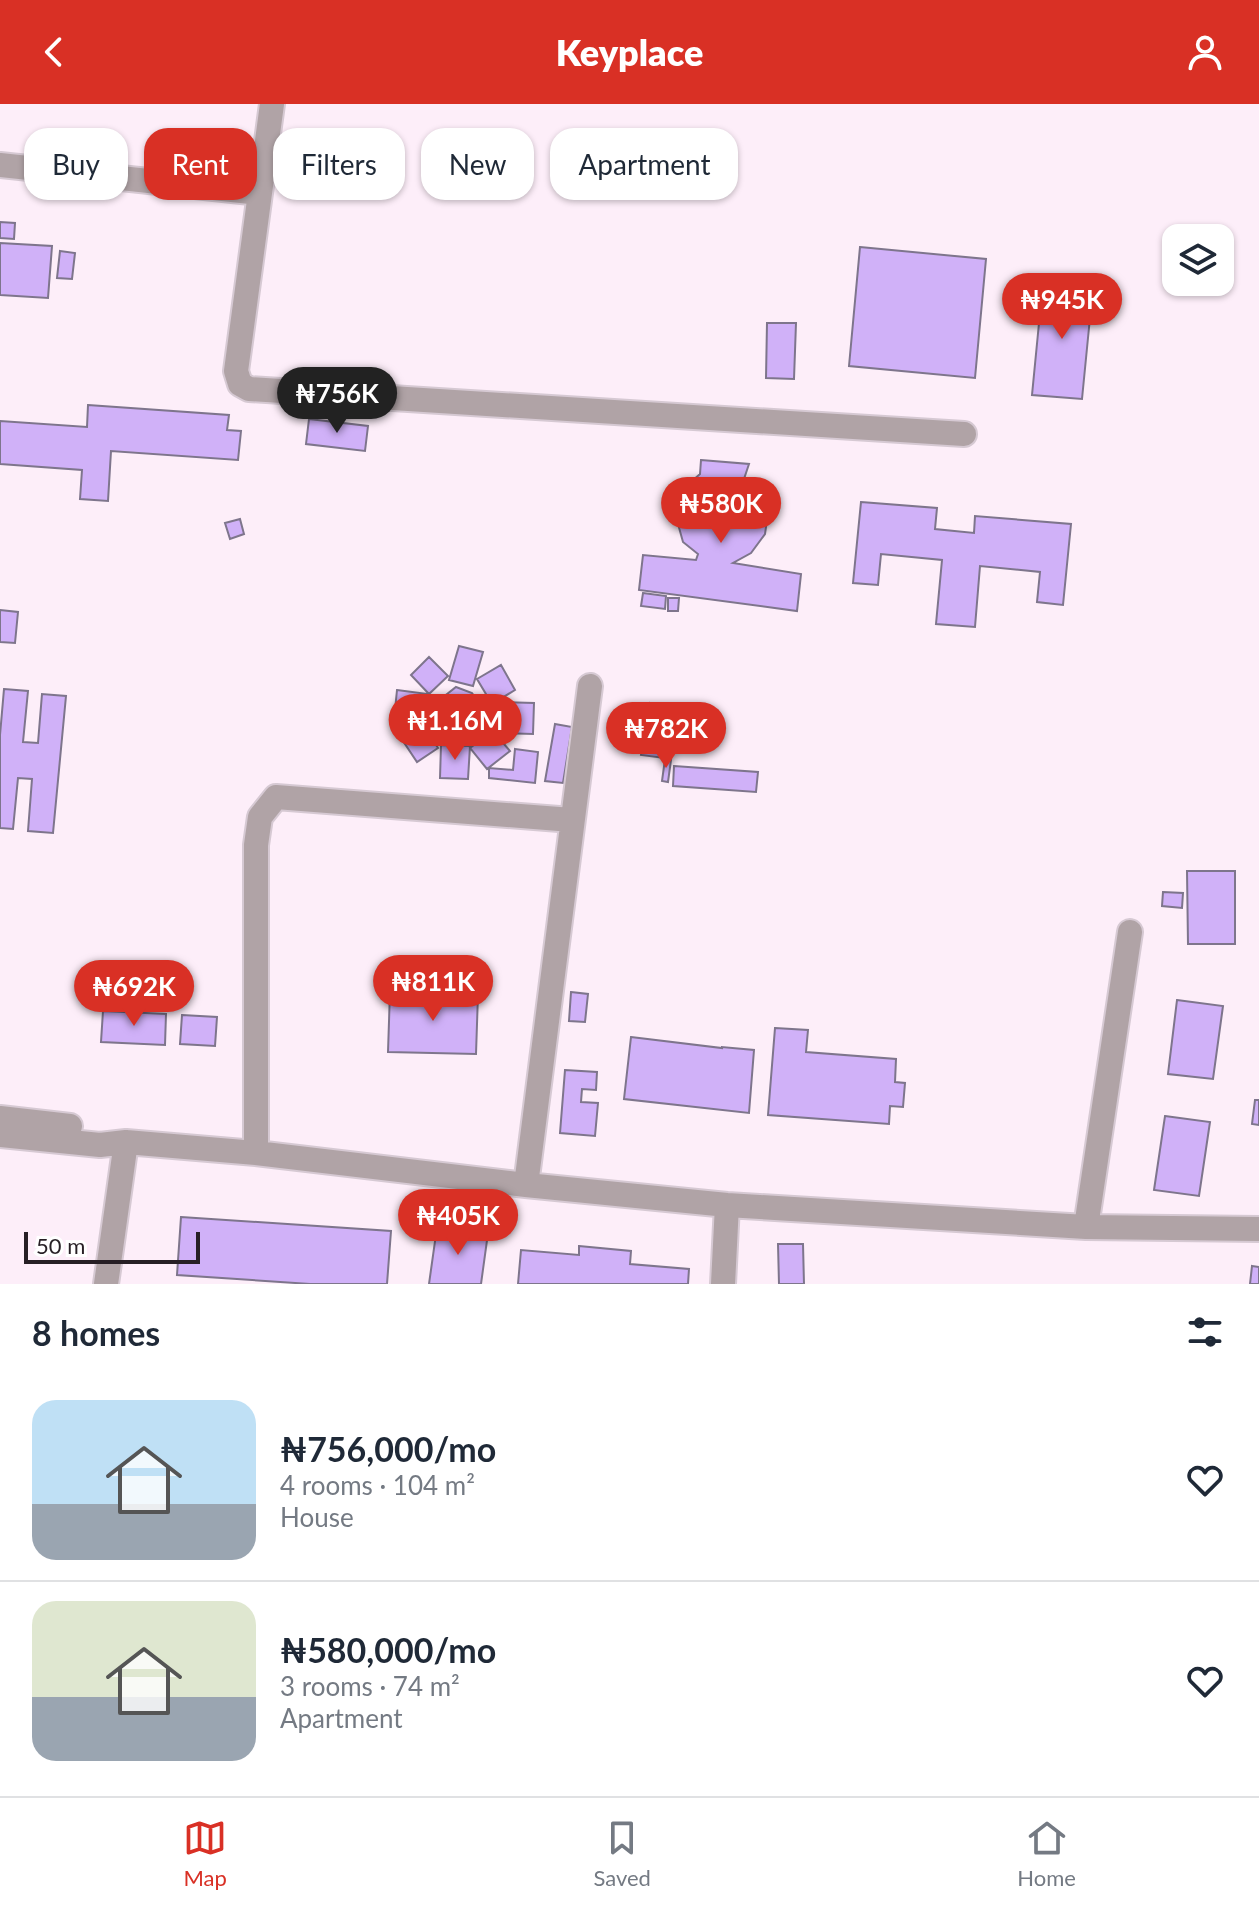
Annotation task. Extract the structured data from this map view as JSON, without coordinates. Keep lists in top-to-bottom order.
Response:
{
  "scale_bar": "50 m",
  "page": {
    "header": "Keyplace",
    "chip": [
      "Buy",
      "Rent",
      "Filters",
      "New",
      "Apartment"
    ],
    "price": [
      "₦945K",
      "₦756K",
      "₦580K",
      "₦1.16M",
      "₦782K",
      "₦811K",
      "₦692K",
      "₦405K"
    ],
    "scale": "50 m",
    "heading": "8 homes",
    "list": [
      {
        "name": "₦756,000/mo",
        "note": "4 rooms · 104 m² · House"
      },
      {
        "name": "₦580,000/mo",
        "note": "3 rooms · 74 m² · Apartment"
      }
    ],
    "tabs": ["Map", "Saved", "Home"]
  }
}
